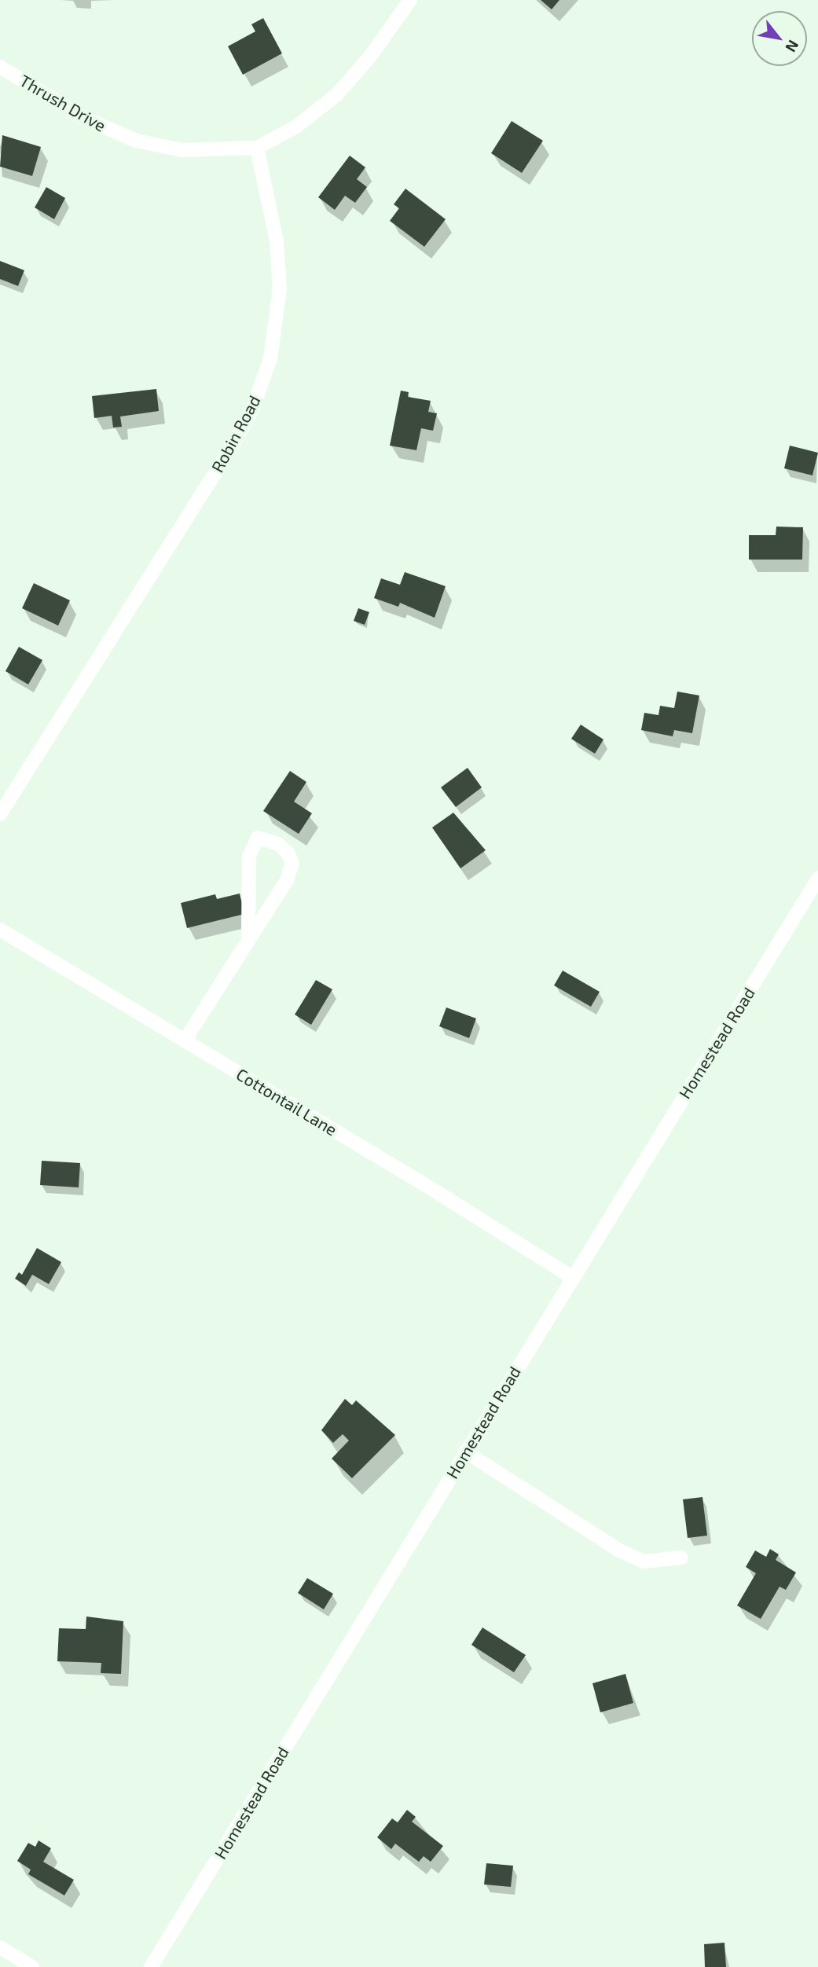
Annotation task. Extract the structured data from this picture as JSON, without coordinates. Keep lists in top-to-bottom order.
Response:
{
  "streets": {
    "street": [
      "Thrush Drive",
      "Robin Road",
      "Homestead Road",
      "Cottontail Lane"
    ]
  },
  "crossings": [
    ["Thrush Drive", "Robin Road"],
    ["Homestead Road", "Cottontail Lane"]
  ],
  "north": "bottom right"
}
